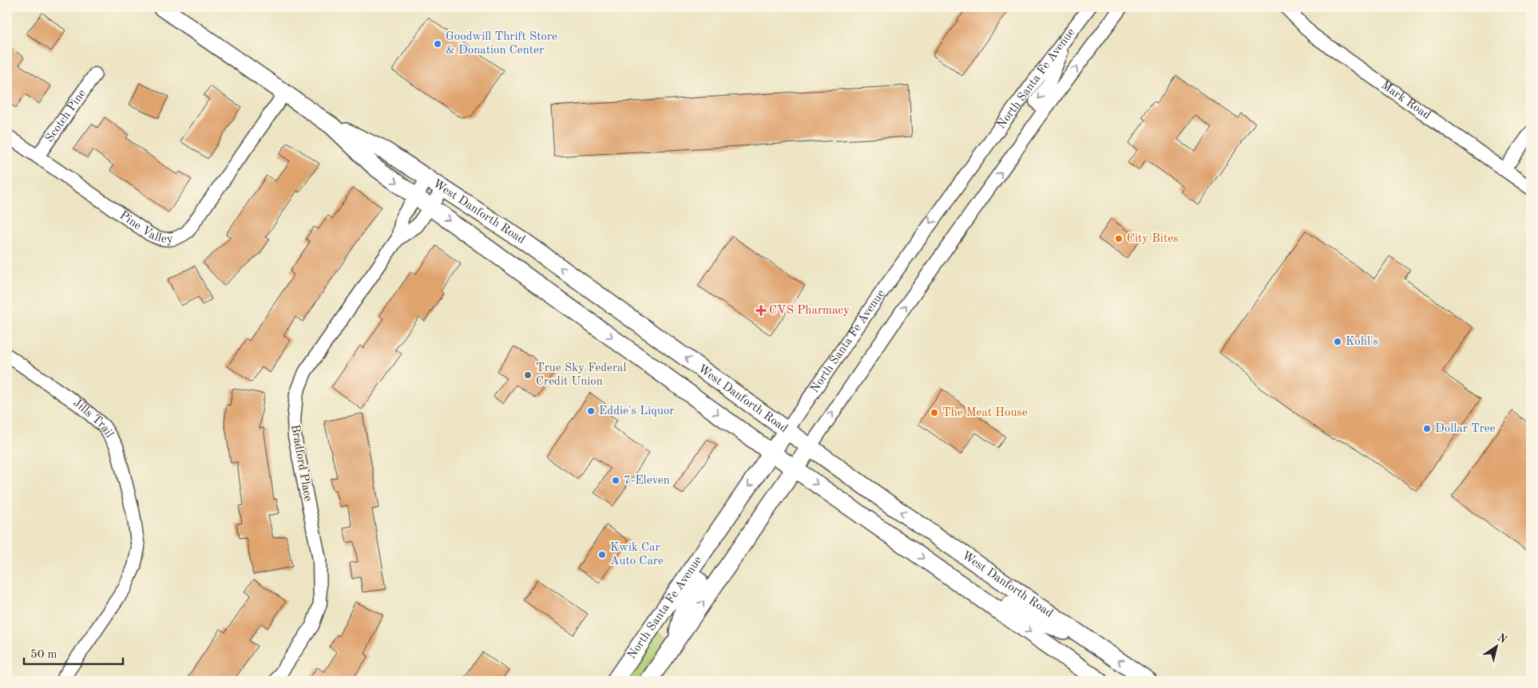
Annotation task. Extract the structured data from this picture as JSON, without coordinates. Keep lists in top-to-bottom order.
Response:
{
  "streets": {
    "main road": ["North Santa Fe Avenue", "West Danforth Road"],
    "street": [
      "Mark Road",
      "Scotch Pine",
      "Pine Valley",
      "Jills Trail",
      "Bradford Place"
    ]
  },
  "crossings": [
    ["North Santa Fe Avenue", "West Danforth Road"],
    ["Scotch Pine", "Pine Valley"],
    ["West Danforth Road", "Pine Valley"],
    ["West Danforth Road", "Bradford Place"]
  ],
  "places": {
    "other": [
      "Goodwill Thrift Store & Donation Center",
      "City Bites",
      "Kohl's",
      "True Sky Federal Credit Union",
      "Eddie's Liquor",
      "The Meat House",
      "Dollar Tree",
      "7-Eleven",
      "Kwik Car Auto Care"
    ],
    "health": ["CVS Pharmacy"]
  },
  "scale_bar": "50 m",
  "north": "top right"
}
